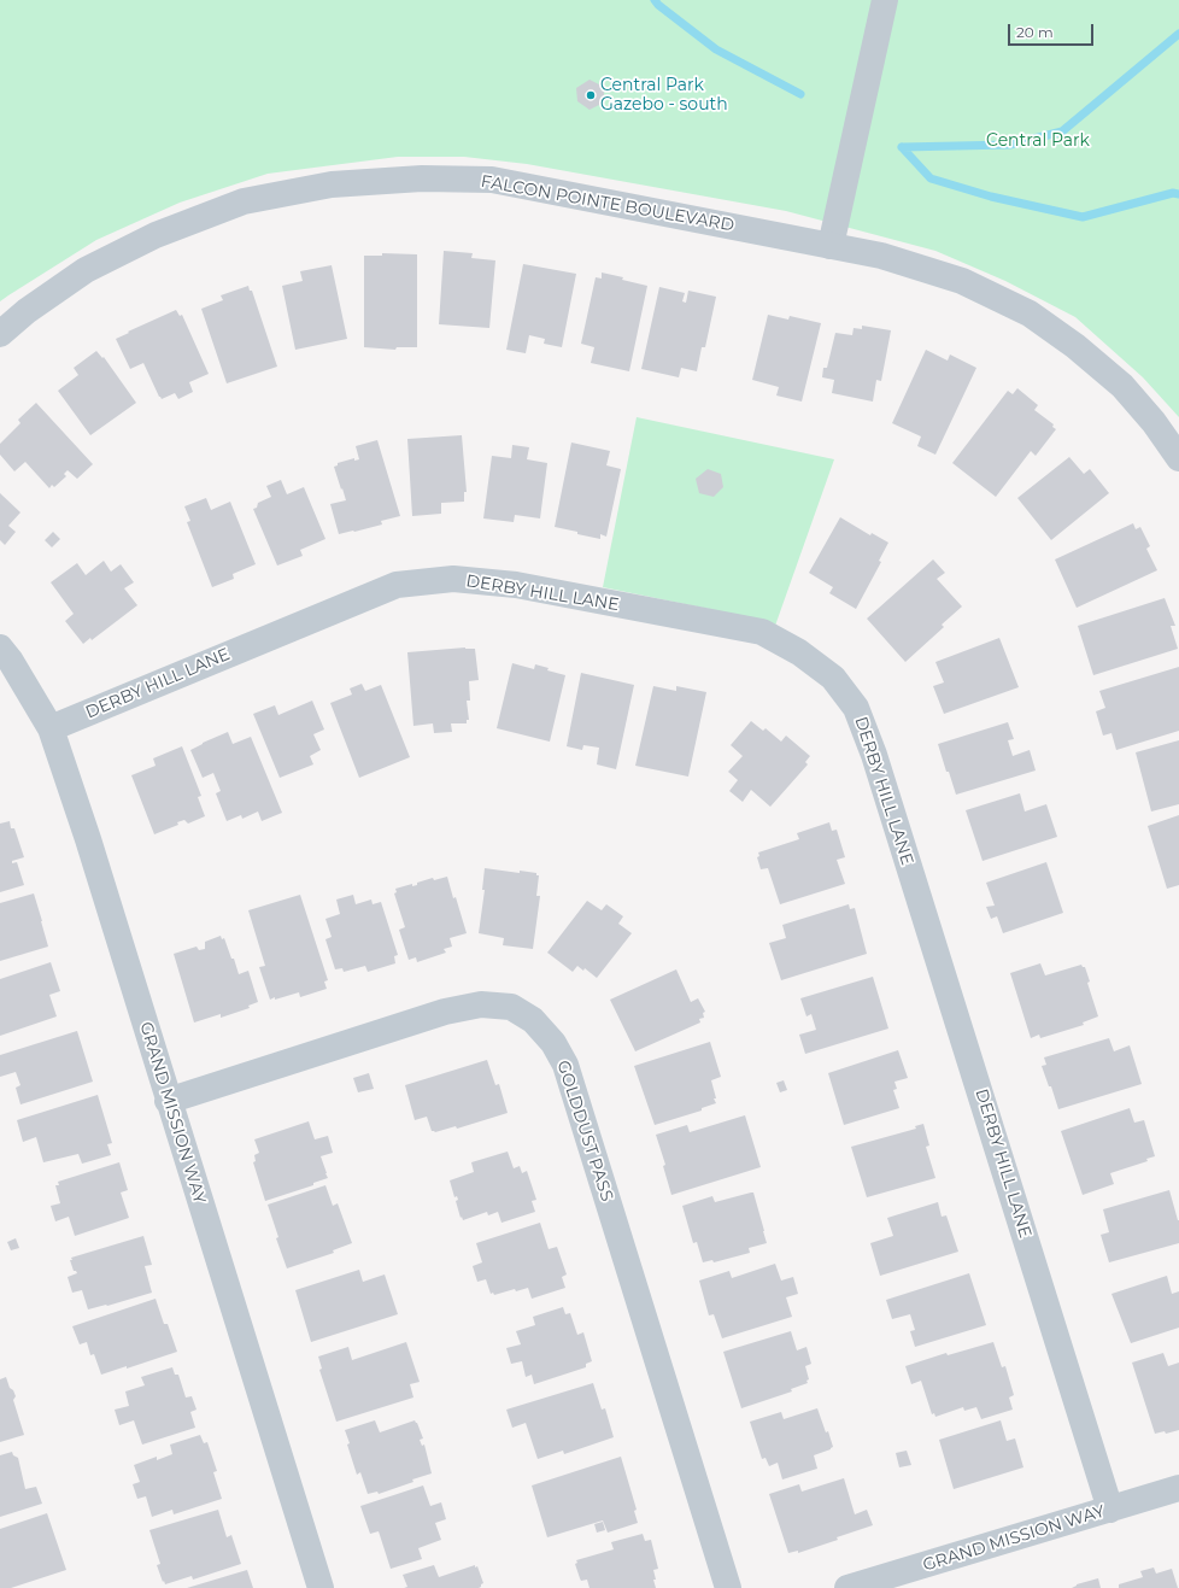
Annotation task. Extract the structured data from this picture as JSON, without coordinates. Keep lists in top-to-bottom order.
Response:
{
  "streets": {
    "street": [
      "FALCON POINTE BOULEVARD",
      "DERBY HILL LANE",
      "GRAND MISSION WAY",
      "GOLDDUST PASS"
    ]
  },
  "crossings": [
    ["DERBY HILL LANE", "GRAND MISSION WAY"],
    ["GRAND MISSION WAY", "GOLDDUST PASS"]
  ],
  "parks": ["Central Park"],
  "places": ["Central Park Gazebo - south"],
  "scale_bar": "20 m"
}
